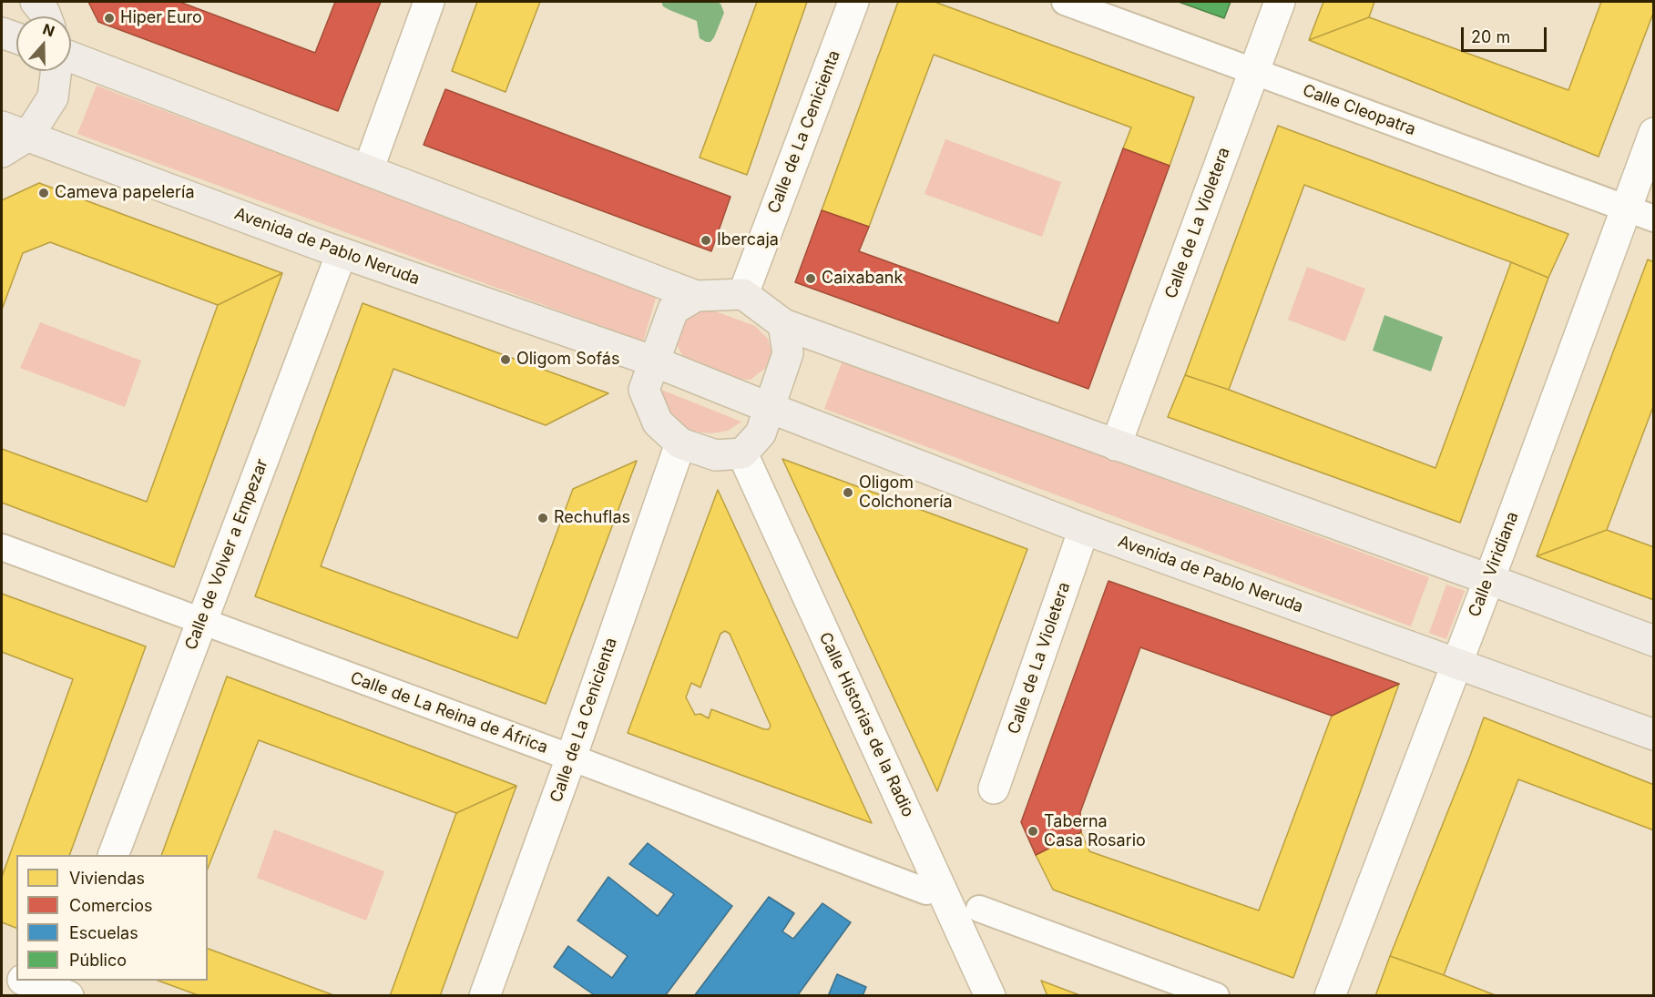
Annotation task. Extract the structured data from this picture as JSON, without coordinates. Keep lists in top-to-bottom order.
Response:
{
  "streets": {
    "main road": ["Avenida de Pablo Neruda"],
    "street": [
      "Calle Cleopatra",
      "Calle de La Cenicienta",
      "Calle de La Violetera",
      "Calle de Volver a Empezar",
      "Calle Viridiana",
      "Calle de La Reina de África",
      "Calle Historias de la Radio"
    ]
  },
  "crossings": [
    ["Calle Cleopatra", "Calle de La Violetera"],
    ["Calle Cleopatra", "Calle Viridiana"],
    ["Calle de La Cenicienta", "Calle de La Reina de África"],
    ["Calle de La Violetera", "Avenida de Pablo Neruda"],
    ["Avenida de Pablo Neruda", "Calle de Volver a Empezar"],
    ["Avenida de Pablo Neruda", "Calle Viridiana"],
    ["Calle de Volver a Empezar", "Calle de La Reina de África"]
  ],
  "places": [
    "Hiper Euro",
    "Cameva papelería",
    "Ibercaja",
    "Caixabank",
    "Oligom Sofás",
    "Oligom Colchonería",
    "Rechuflas",
    "Taberna Casa Rosario"
  ],
  "legend": [
    "Viviendas",
    "Comercios",
    "Escuelas",
    "Público"
  ],
  "scale_bar": "20 m",
  "north": "top"
}
